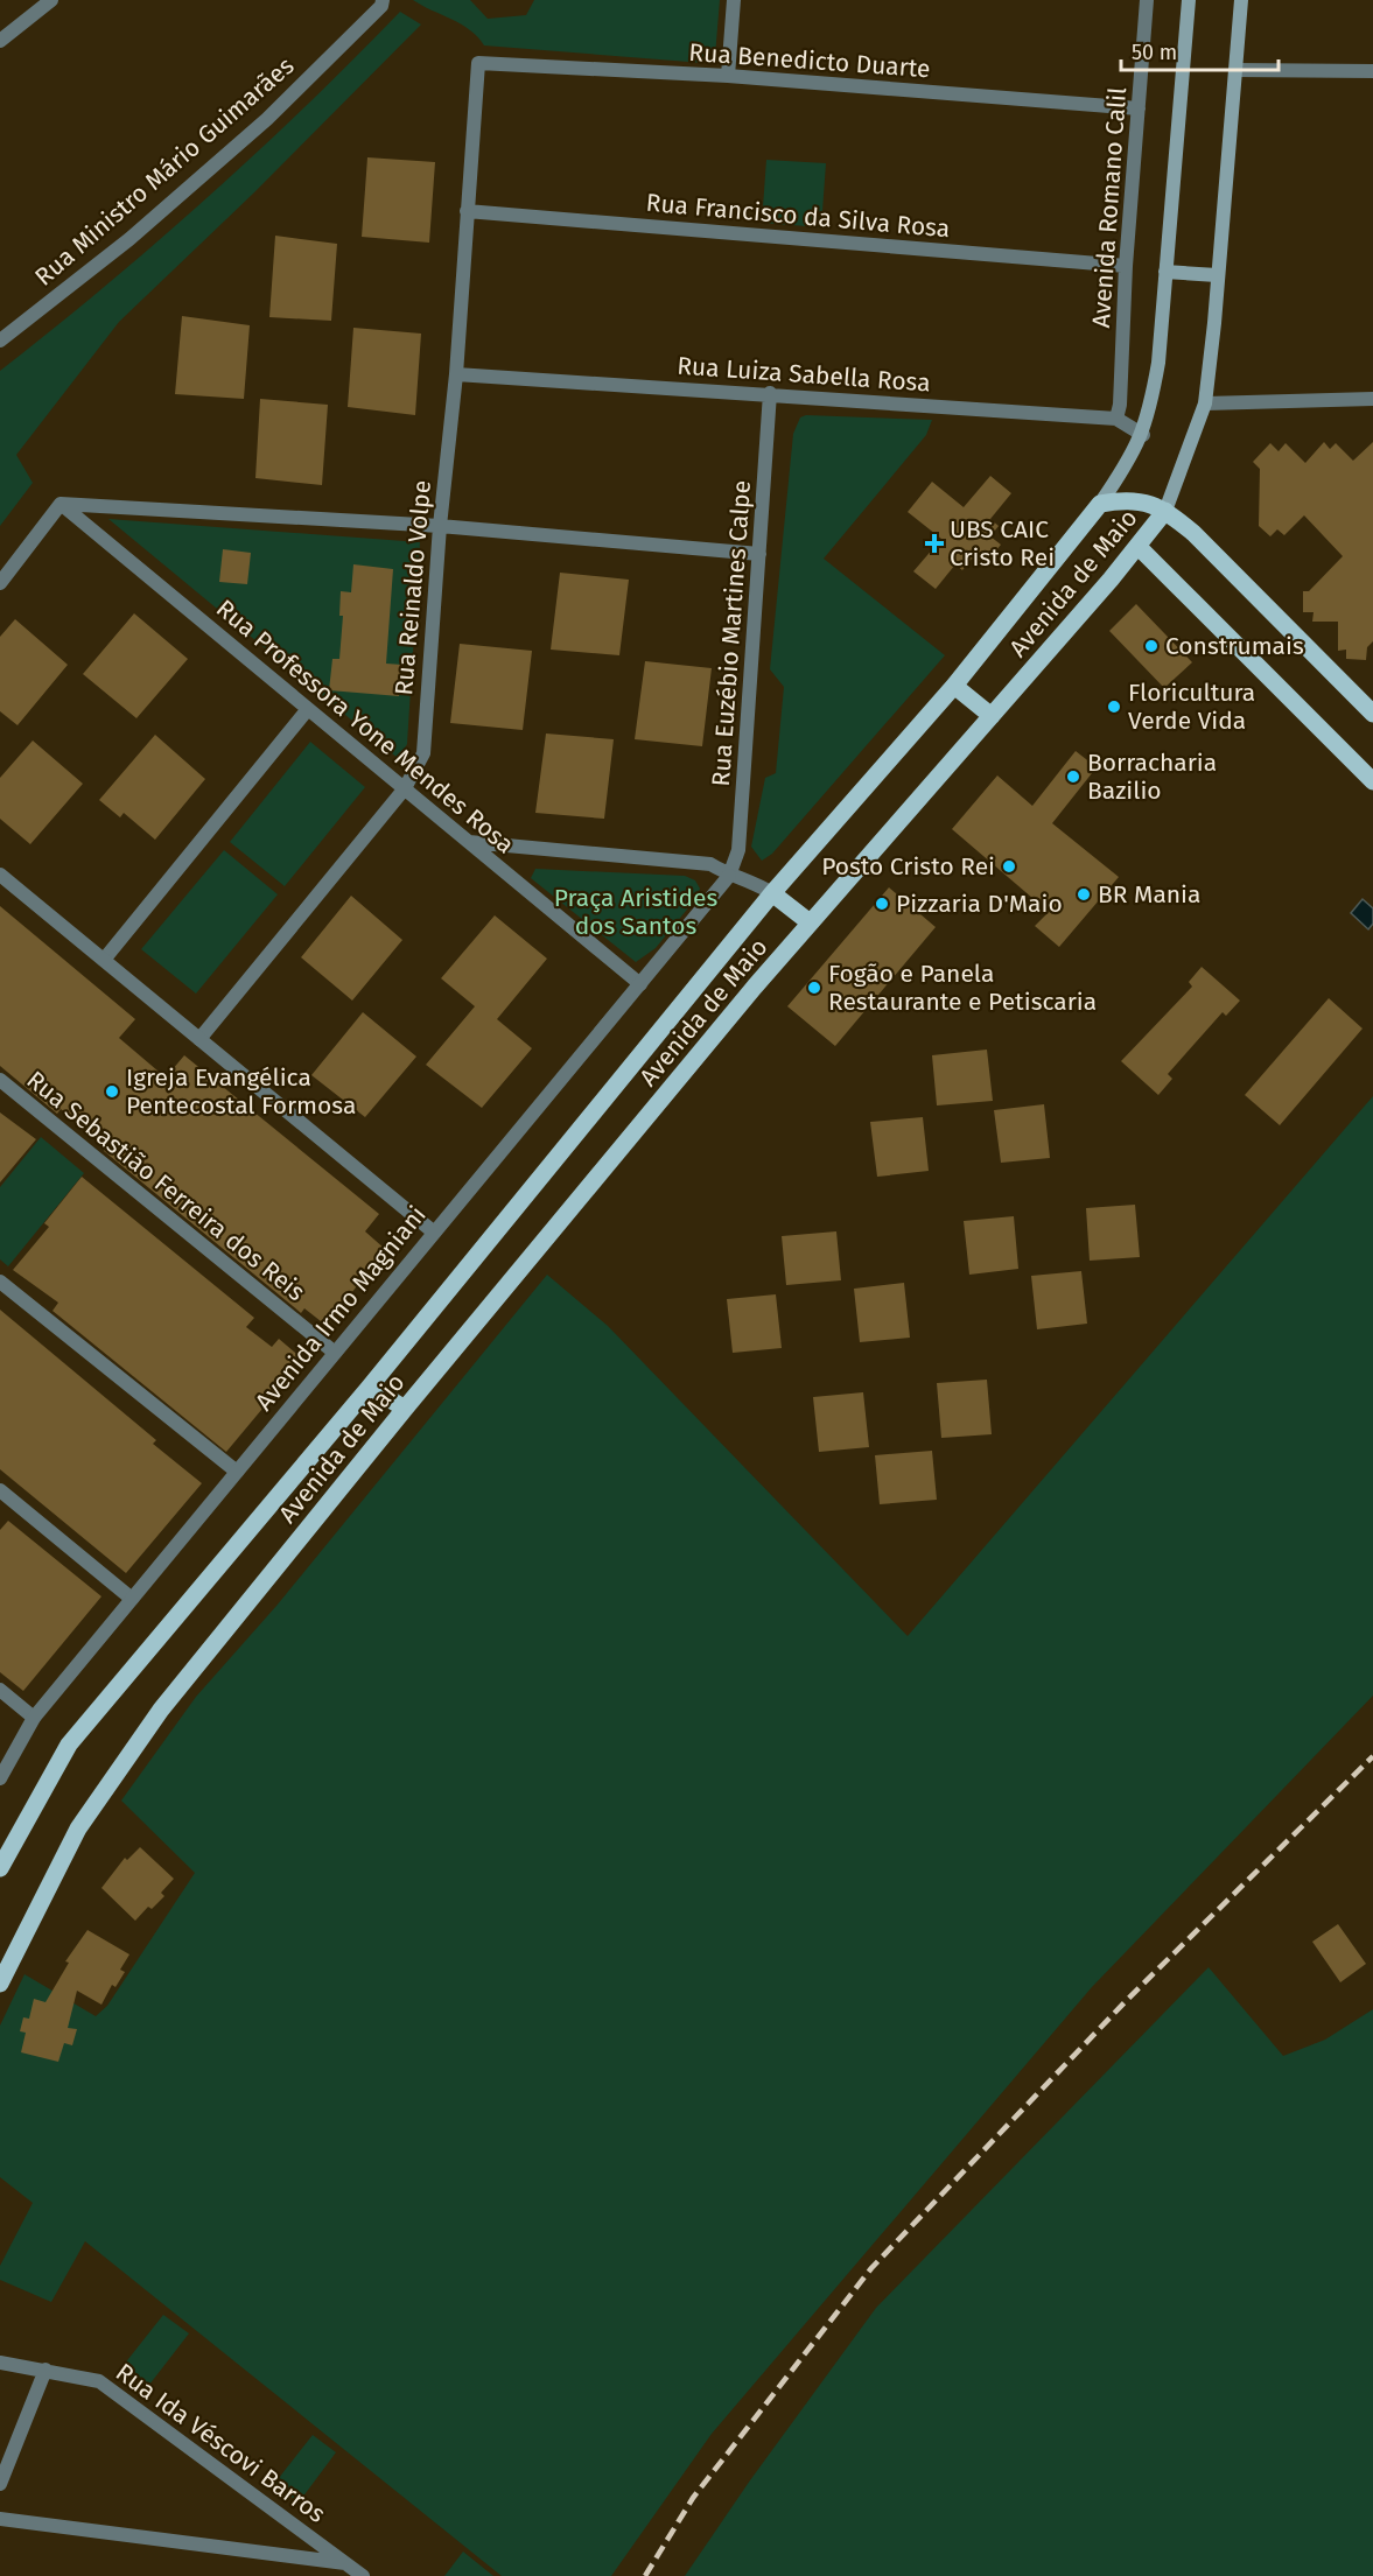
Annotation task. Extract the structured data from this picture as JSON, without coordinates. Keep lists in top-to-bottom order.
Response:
{
  "streets": {
    "main road": ["Avenida de Maio"],
    "street": [
      "Rua Benedicto Duarte",
      "Rua Ministro Mário Guimarães",
      "Avenida Romano Calil",
      "Rua Francisco da Silva Rosa",
      "Rua Luiza Sabella Rosa",
      "Rua Reinaldo Volpe",
      "Rua Euzébio Martines Calpe",
      "Rua Professora Yone Mendes Rosa",
      "Rua Sebastião Ferreira dos Reis",
      "Avenida Irmo Magniani",
      "Rua Ida Véscovi Barros"
    ]
  },
  "crossings": [
    ["Rua Benedicto Duarte", "Avenida Romano Calil"],
    ["Rua Benedicto Duarte", "Rua Reinaldo Volpe"],
    ["Avenida Romano Calil", "Rua Francisco da Silva Rosa"],
    ["Avenida Romano Calil", "Rua Luiza Sabella Rosa"],
    ["Rua Francisco da Silva Rosa", "Rua Reinaldo Volpe"],
    ["Rua Luiza Sabella Rosa", "Avenida de Maio"],
    ["Rua Luiza Sabella Rosa", "Rua Reinaldo Volpe"],
    ["Rua Luiza Sabella Rosa", "Rua Euzébio Martines Calpe"],
    ["Rua Reinaldo Volpe", "Rua Professora Yone Mendes Rosa"],
    ["Rua Euzébio Martines Calpe", "Avenida Irmo Magniani"],
    ["Rua Professora Yone Mendes Rosa", "Avenida Irmo Magniani"],
    ["Rua Sebastião Ferreira dos Reis", "Avenida Irmo Magniani"]
  ],
  "parks": ["Praça Aristides dos Santos"],
  "places": {
    "health": ["UBS CAIC Cristo Rei"],
    "other": [
      "Construmais",
      "Floricultura Verde Vida",
      "Borracharia Bazilio",
      "Posto Cristo Rei",
      "BR Mania",
      "Pizzaria D'Maio",
      "Fogão e Panela Restaurante e Petiscaria",
      "Igreja Evangélica Pentecostal Formosa"
    ]
  },
  "scale_bar": "50 m"
}
